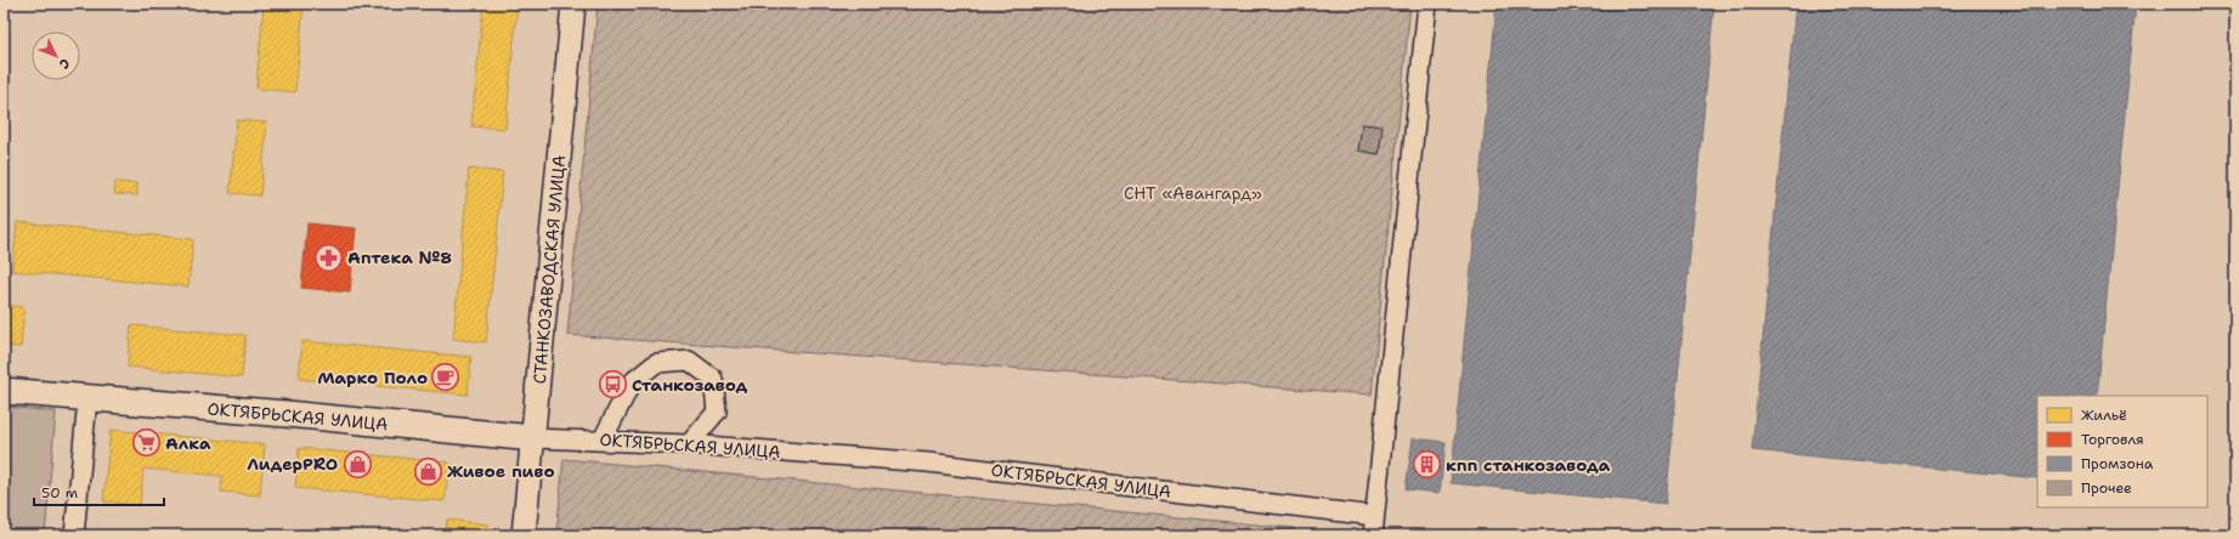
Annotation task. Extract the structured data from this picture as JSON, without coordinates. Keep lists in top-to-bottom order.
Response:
{
  "streets": {
    "main road": ["ОКТЯБРЬСКАЯ УЛИЦА"],
    "street": ["СТАНКОЗАВОДСКАЯ УЛИЦА"]
  },
  "crossings": [
    ["СТАНКОЗАВОДСКАЯ УЛИЦА", "ОКТЯБРЬСКАЯ УЛИЦА"]
  ],
  "parks": ["СНТ «Авангард»"],
  "places": {
    "pharmacy": ["Аптека №8"],
    "cafe": ["Марко Поло"],
    "bus stop": ["Станкозавод"],
    "supermarket": ["Алка"],
    "shop": ["ЛидерPRO", "Живое пиво"],
    "building": ["кпп станкозавода"]
  },
  "legend": [
    "Жильё",
    "Торговля",
    "Промзона",
    "Прочее"
  ],
  "scale_bar": "50 m",
  "north": "bottom right"
}
